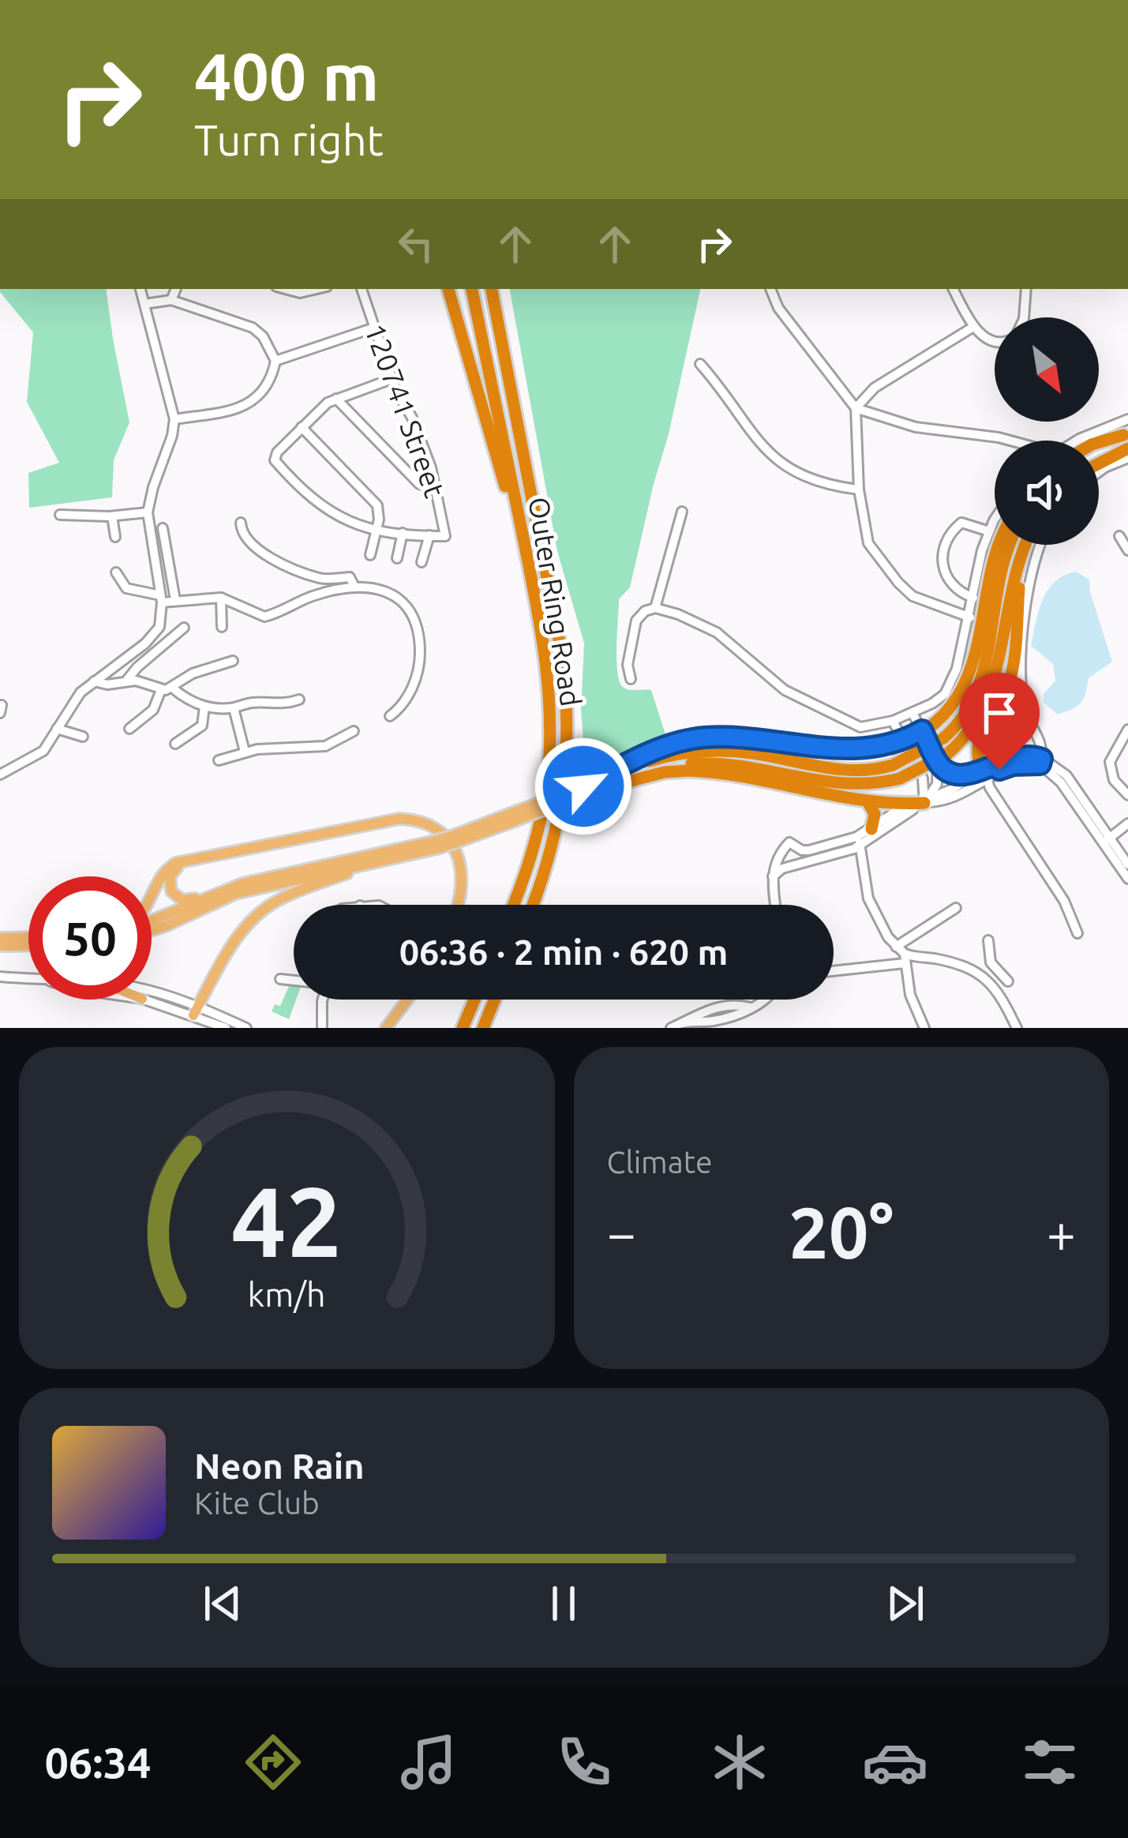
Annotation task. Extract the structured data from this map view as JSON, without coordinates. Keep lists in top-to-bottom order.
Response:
{
  "streets": {
    "highway": ["Outer Ring Road"],
    "street": ["120741 Street"]
  },
  "north": "bottom right",
  "page": {
    "turn": ["400 m", "Turn right"],
    "limit": "50",
    "trip": "06:36 · 2 min · 620 m",
    "tile": "Climate",
    "heat": ["−", "20°", "+"],
    "song": ["Neon Rain", "Kite Club"],
    "tabs": "06:34",
    "gauge": ["42", "km/h"]
  }
}
